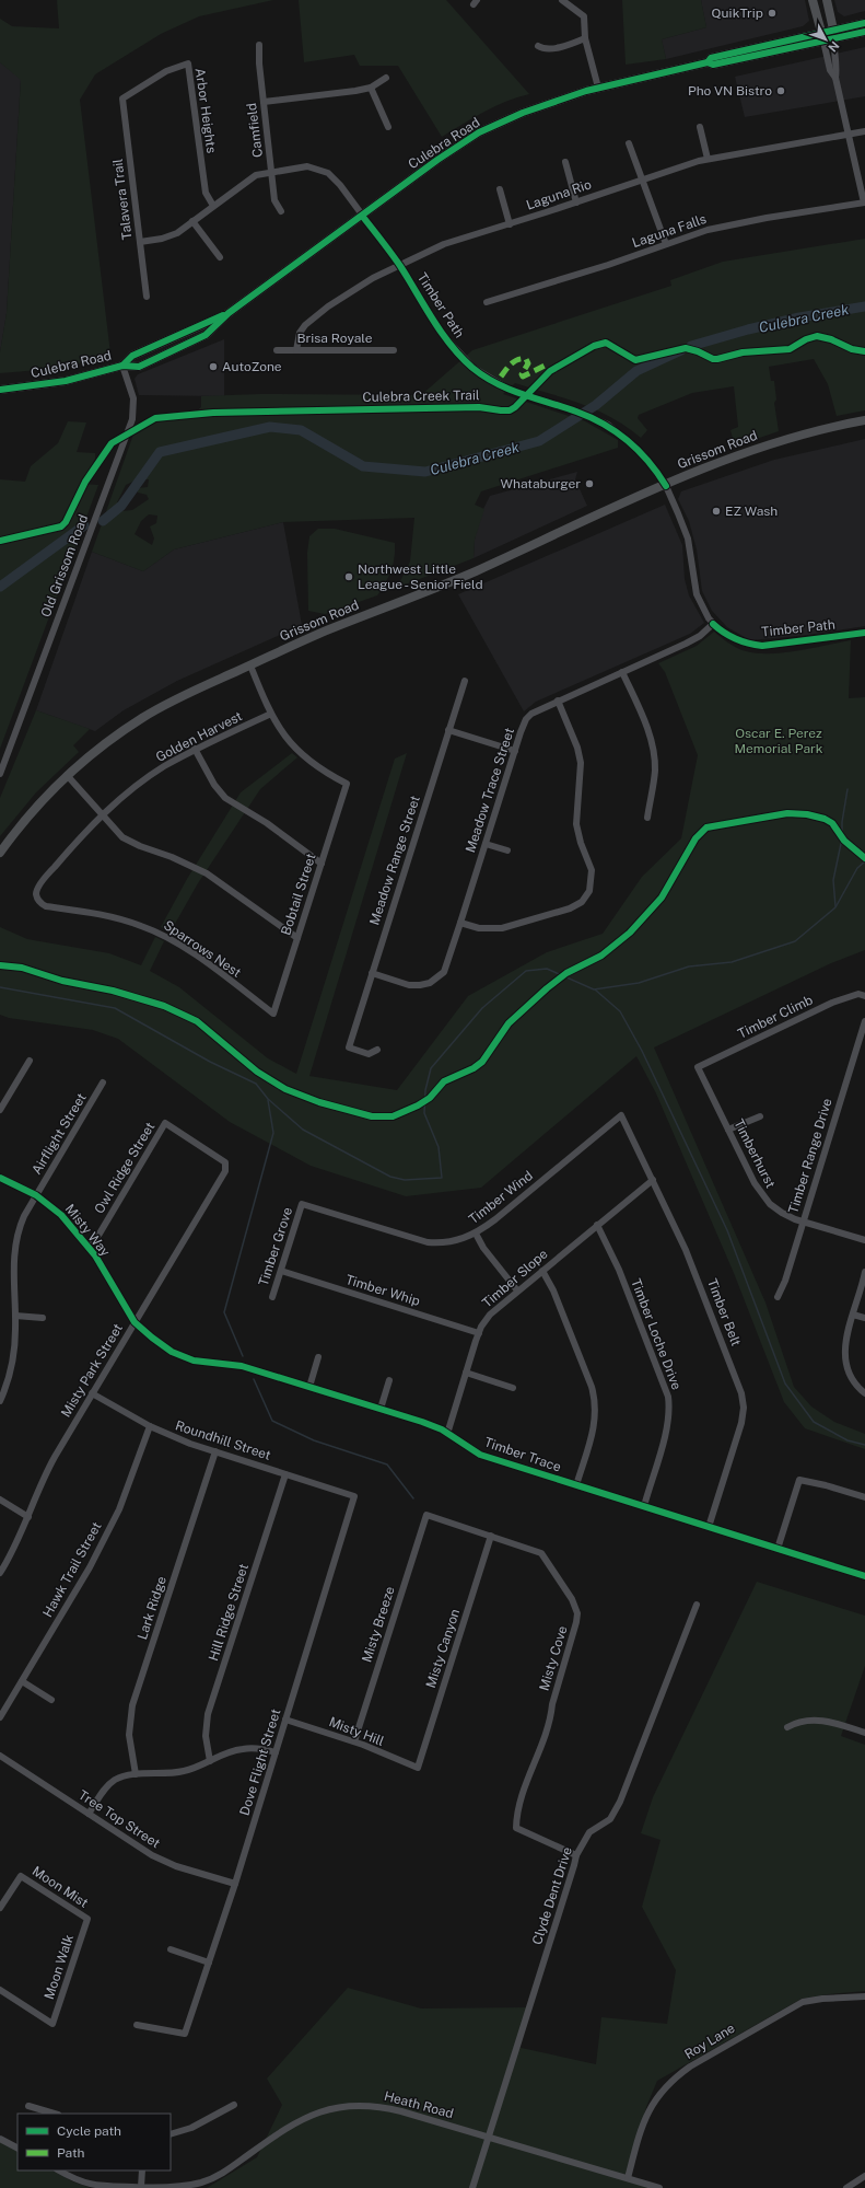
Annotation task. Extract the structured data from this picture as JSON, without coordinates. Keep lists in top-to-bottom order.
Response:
{
  "streets": {
    "main road": ["Culebra Road", "Grissom Road"],
    "street": [
      "Arbor Heights",
      "Camfield",
      "Laguna Rio",
      "Talavera Trail",
      "Laguna Falls",
      "Timber Path",
      "Brisa Royale",
      "Old Grissom Road",
      "Golden Harvest",
      "Meadow Trace Street",
      "Meadow Range Street",
      "Bobtail Street",
      "Sparrows Nest",
      "Timber Climb",
      "Airflight Street",
      "Timberhurst",
      "Timber Range Drive",
      "Owl Ridge Street",
      "Timber Wind",
      "Misty Way",
      "Timber Grove",
      "Timber Slope",
      "Timber Whip",
      "Timber Belt",
      "Timber Loche Drive",
      "Misty Park Street",
      "Roundhill Street",
      "Timber Trace",
      "Hawk Trail Street",
      "Lark Ridge",
      "Hill Ridge Street",
      "Misty Breeze",
      "Misty Canyon",
      "Misty Cove",
      "Misty Hill",
      "Dove Flight Street",
      "Tree Top Street",
      "Moon Mist",
      "Clyde Dent Drive",
      "Moon Walk",
      "Roy Lane",
      "Heath Road"
    ],
    "cycle path": ["Culebra Creek Trail"]
  },
  "crossings": [
    ["Arbor Heights", "Talavera Trail"],
    ["Arbor Heights", "Timber Path"],
    ["Camfield", "Timber Path"],
    ["Culebra Road", "Timber Path"],
    ["Culebra Road", "Old Grissom Road"],
    ["Laguna Rio", "Timber Path"],
    ["Laguna Rio", "Brisa Royale"],
    ["Talavera Trail", "Timber Path"],
    ["Timber Path", "Grissom Road"],
    ["Timber Path", "Meadow Trace Street"],
    ["Golden Harvest", "Bobtail Street"],
    ["Golden Harvest", "Sparrows Nest"],
    ["Meadow Trace Street", "Meadow Range Street"],
    ["Bobtail Street", "Sparrows Nest"],
    ["Timber Climb", "Timberhurst"],
    ["Airflight Street", "Misty Way"],
    ["Timberhurst", "Timber Range Drive"],
    ["Owl Ridge Street", "Misty Way"],
    ["Owl Ridge Street", "Misty Park Street"],
    ["Timber Wind", "Timber Grove"],
    ["Timber Wind", "Timber Belt"],
    ["Misty Way", "Misty Park Street"],
    ["Misty Way", "Timber Trace"],
    ["Timber Grove", "Timber Whip"],
    ["Timber Slope", "Timber Whip"],
    ["Timber Slope", "Timber Belt"],
    ["Timber Slope", "Timber Loche Drive"],
    ["Timber Slope", "Timber Trace"],
    ["Timber Belt", "Timber Trace"],
    ["Timber Loche Drive", "Timber Trace"],
    ["Misty Park Street", "Roundhill Street"],
    ["Misty Park Street", "Timber Trace"],
    ["Roundhill Street", "Hawk Trail Street"],
    ["Roundhill Street", "Lark Ridge"],
    ["Roundhill Street", "Hill Ridge Street"],
    ["Roundhill Street", "Dove Flight Street"],
    ["Misty Breeze", "Misty Cove"],
    ["Misty Breeze", "Misty Hill"],
    ["Misty Canyon", "Misty Cove"],
    ["Misty Canyon", "Misty Hill"],
    ["Misty Cove", "Clyde Dent Drive"],
    ["Misty Hill", "Dove Flight Street"],
    ["Dove Flight Street", "Tree Top Street"],
    ["Moon Mist", "Moon Walk"],
    ["Clyde Dent Drive", "Heath Road"],
    ["Roy Lane", "Heath Road"]
  ],
  "water": ["Culebra Creek"],
  "parks": ["Oscar E. Perez Memorial Park"],
  "places": [
    "QuikTrip",
    "Pho VN Bistro",
    "AutoZone",
    "Whataburger",
    "EZ Wash",
    "Northwest Little League - Senior Field"
  ],
  "legend": ["Cycle path", "Path"],
  "north": "bottom right"
}
